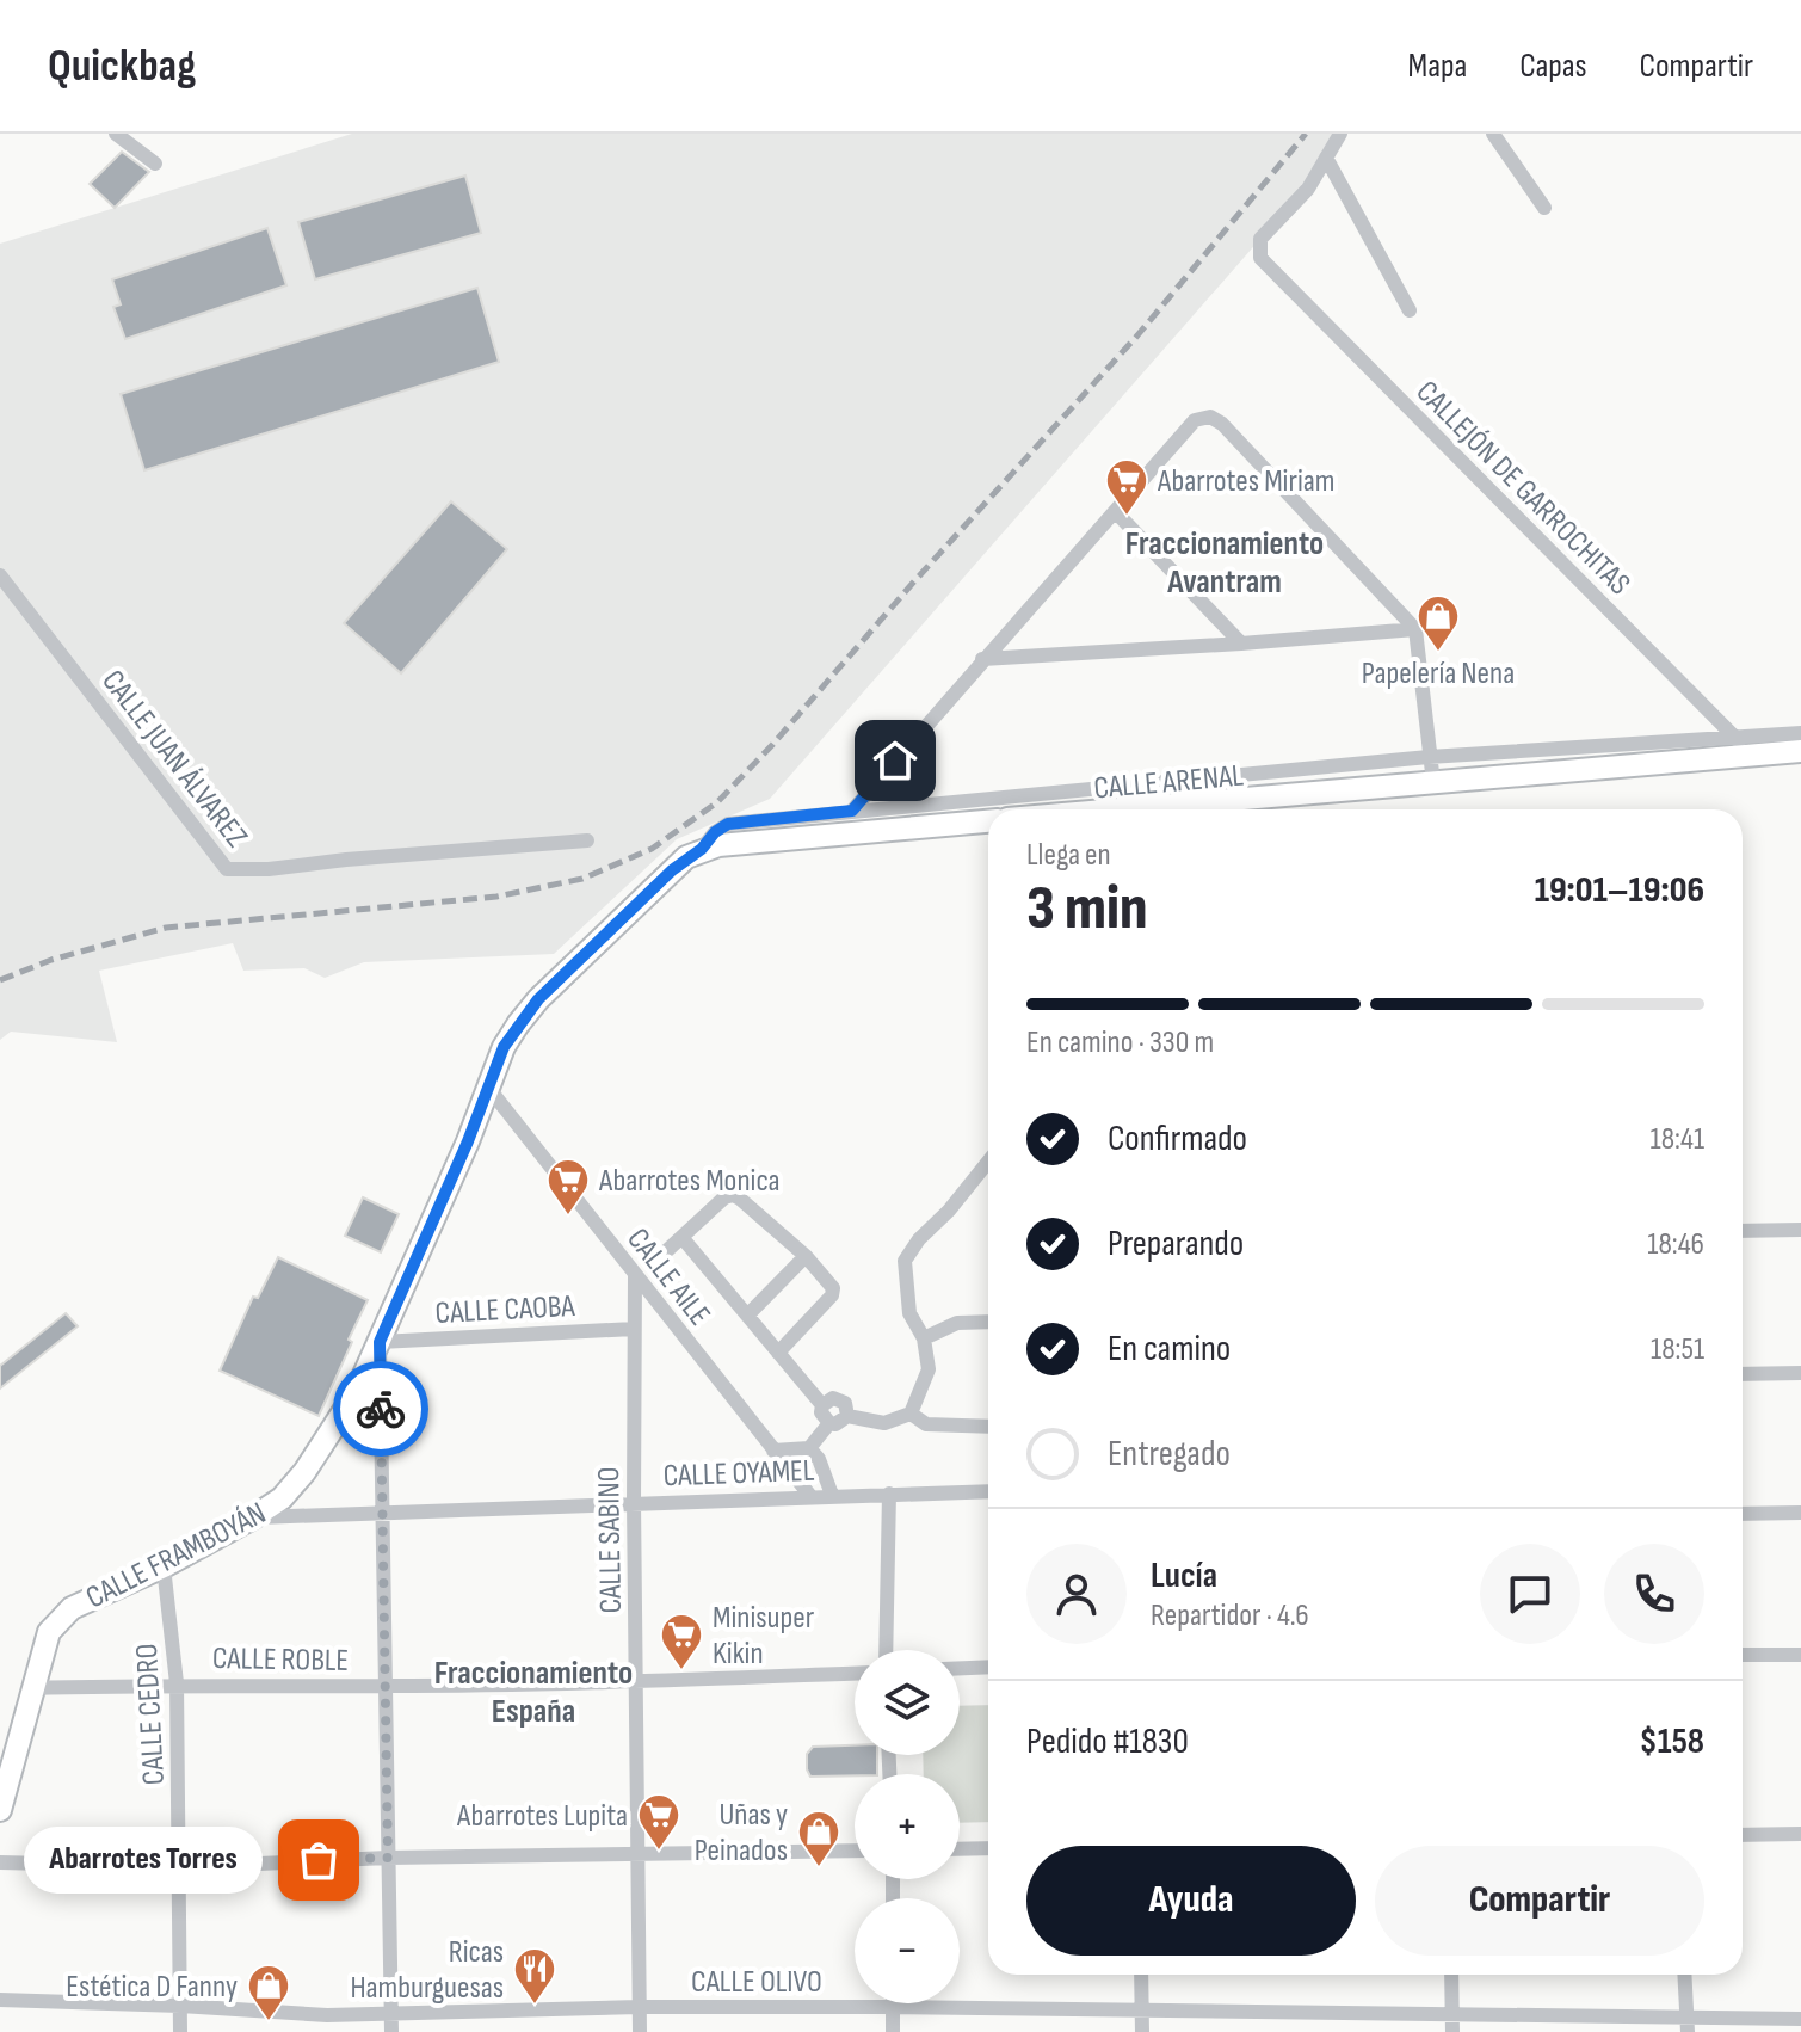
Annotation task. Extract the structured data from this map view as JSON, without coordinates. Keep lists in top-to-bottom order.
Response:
{
  "streets": {
    "street": [
      "CALLEJÓN DE GARROCHITAS",
      "CALLE JUAN ÁLVAREZ",
      "CALLE ARENAL",
      "CALLE AILE",
      "CALLE CAOBA",
      "CALLE OYAMEL",
      "CALLE SABINO",
      "CALLE FRAMBOYÁN",
      "CALLE ROBLE",
      "CALLE CEDRO",
      "CALLE OLIVO"
    ]
  },
  "crossings": [
    ["CALLEJÓN DE GARROCHITAS", "CALLE ARENAL"],
    ["CALLE ARENAL", "CALLE FRAMBOYÁN"],
    ["CALLE AILE", "CALLE OYAMEL"],
    ["CALLE AILE", "CALLE SABINO"],
    ["CALLE AILE", "CALLE FRAMBOYÁN"],
    ["CALLE CAOBA", "CALLE SABINO"],
    ["CALLE CAOBA", "CALLE FRAMBOYÁN"],
    ["CALLE OYAMEL", "CALLE SABINO"],
    ["CALLE OYAMEL", "CALLE FRAMBOYÁN"],
    ["CALLE SABINO", "CALLE ROBLE"],
    ["CALLE SABINO", "CALLE OLIVO"],
    ["CALLE FRAMBOYÁN", "CALLE ROBLE"],
    ["CALLE FRAMBOYÁN", "CALLE CEDRO"],
    ["CALLE ROBLE", "CALLE CEDRO"],
    ["CALLE CEDRO", "CALLE OLIVO"]
  ],
  "districts": ["Fraccionamiento Avantram", "Fraccionamiento España"],
  "places": {
    "supermarket": [
      "Abarrotes Miriam",
      "Abarrotes Monica",
      "Minisuper Kikin",
      "Abarrotes Lupita"
    ],
    "shop": ["Papelería Nena", "Uñas y Peinados", "Estética D Fanny"],
    "other": ["Abarrotes Torres"],
    "restaurant": ["Ricas Hamburguesas"]
  },
  "page": {
    "header": "Quickbag",
    "nav": ["Mapa", "Capas", "Compartir"],
    "heading": ["3 min", "Llega en", "19:01–19:06"],
    "panel": [
      "Lucía",
      "Repartidor · 4.6",
      "Pedido #1830",
      "$158"
    ],
    "bar": "En camino · 330 m",
    "list": [
      ["Confirmado", "18:41"],
      ["Preparando", "18:46"],
      ["En camino", "18:51"],
      "Entregado"
    ],
    "map_buttons": ["+", "−"],
    "bubble": "Abarrotes Torres",
    "buttons": ["Ayuda", "Compartir"]
  }
}
